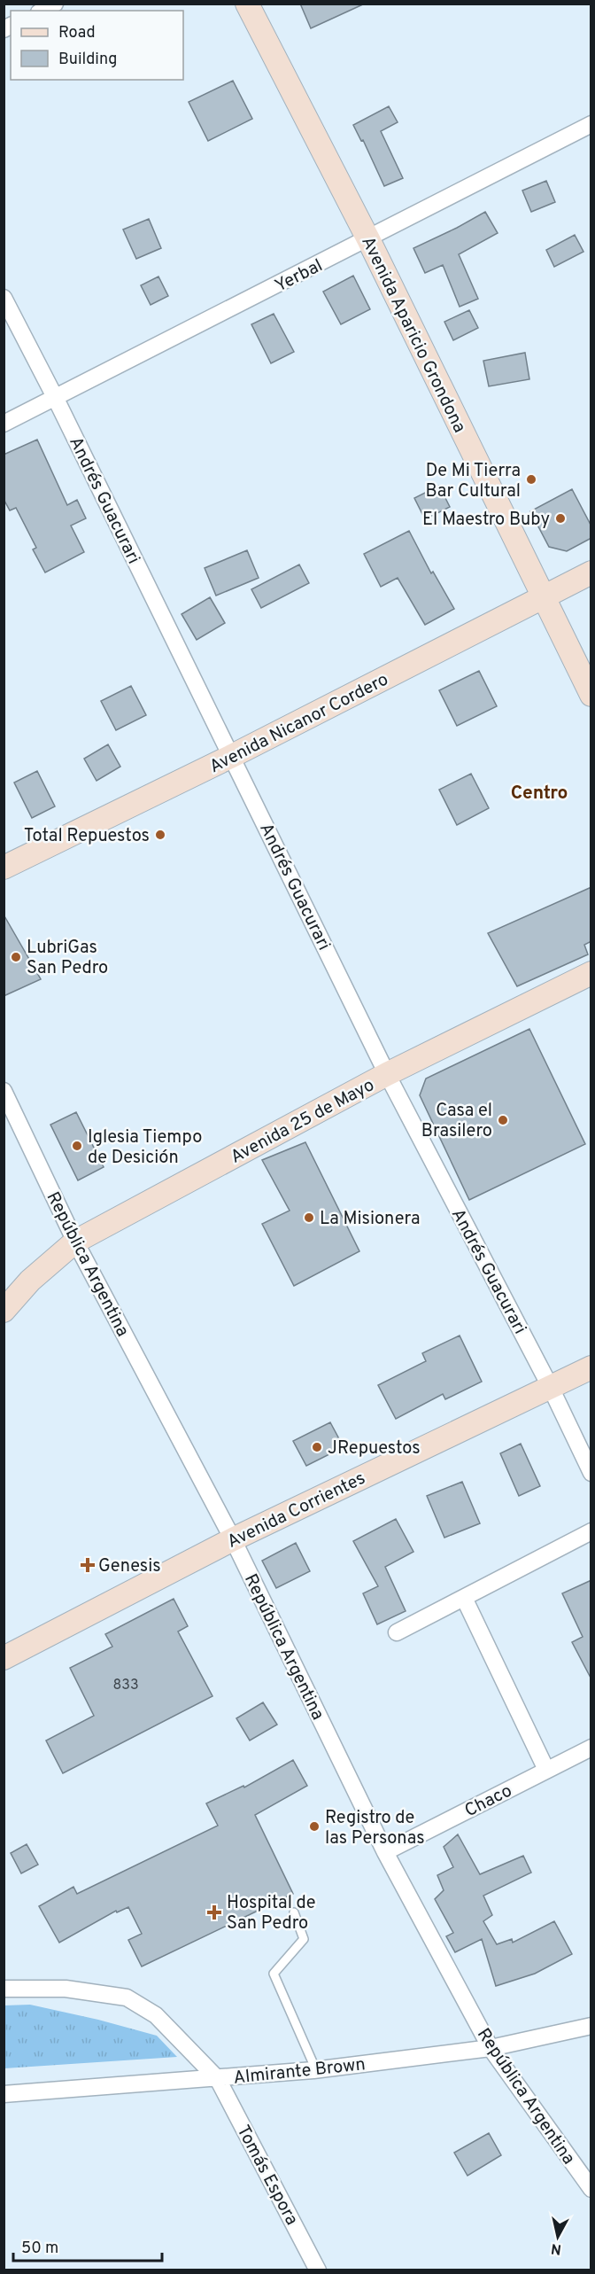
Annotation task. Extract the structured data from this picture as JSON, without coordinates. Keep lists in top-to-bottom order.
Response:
{
  "streets": {
    "main road": [
      "Avenida Aparicio Grondona",
      "Avenida Nicanor Cordero",
      "Avenida 25 de Mayo",
      "Avenida Corrientes"
    ],
    "street": [
      "Yerbal",
      "Andrés Guacurari",
      "República Argentina",
      "Chaco",
      "Almirante Brown",
      "Tomás Espora"
    ]
  },
  "crossings": [
    ["Yerbal", "Avenida Aparicio Grondona"],
    ["Yerbal", "Andrés Guacurari"],
    ["Avenida Aparicio Grondona", "Avenida Nicanor Cordero"],
    ["Andrés Guacurari", "Avenida Nicanor Cordero"],
    ["Andrés Guacurari", "Avenida 25 de Mayo"],
    ["Andrés Guacurari", "Avenida Corrientes"],
    ["Avenida 25 de Mayo", "República Argentina"],
    ["República Argentina", "Avenida Corrientes"],
    ["República Argentina", "Chaco"],
    ["República Argentina", "Almirante Brown"],
    ["Almirante Brown", "Tomás Espora"]
  ],
  "districts": ["Centro"],
  "places": {
    "other": [
      "De Mi Tierra Bar Cultural",
      "El Maestro Buby",
      "Total Repuestos",
      "LubriGas San Pedro",
      "Casa el Brasilero",
      "Iglesia Tiempo de Desición",
      "La Misionera",
      "JRepuestos",
      "Registro de las Personas"
    ],
    "health": ["Genesis", "Hospital de San Pedro"]
  },
  "house_numbers": ["833"],
  "legend": ["Road", "Building"],
  "scale_bar": "50 m",
  "north": "bottom"
}
